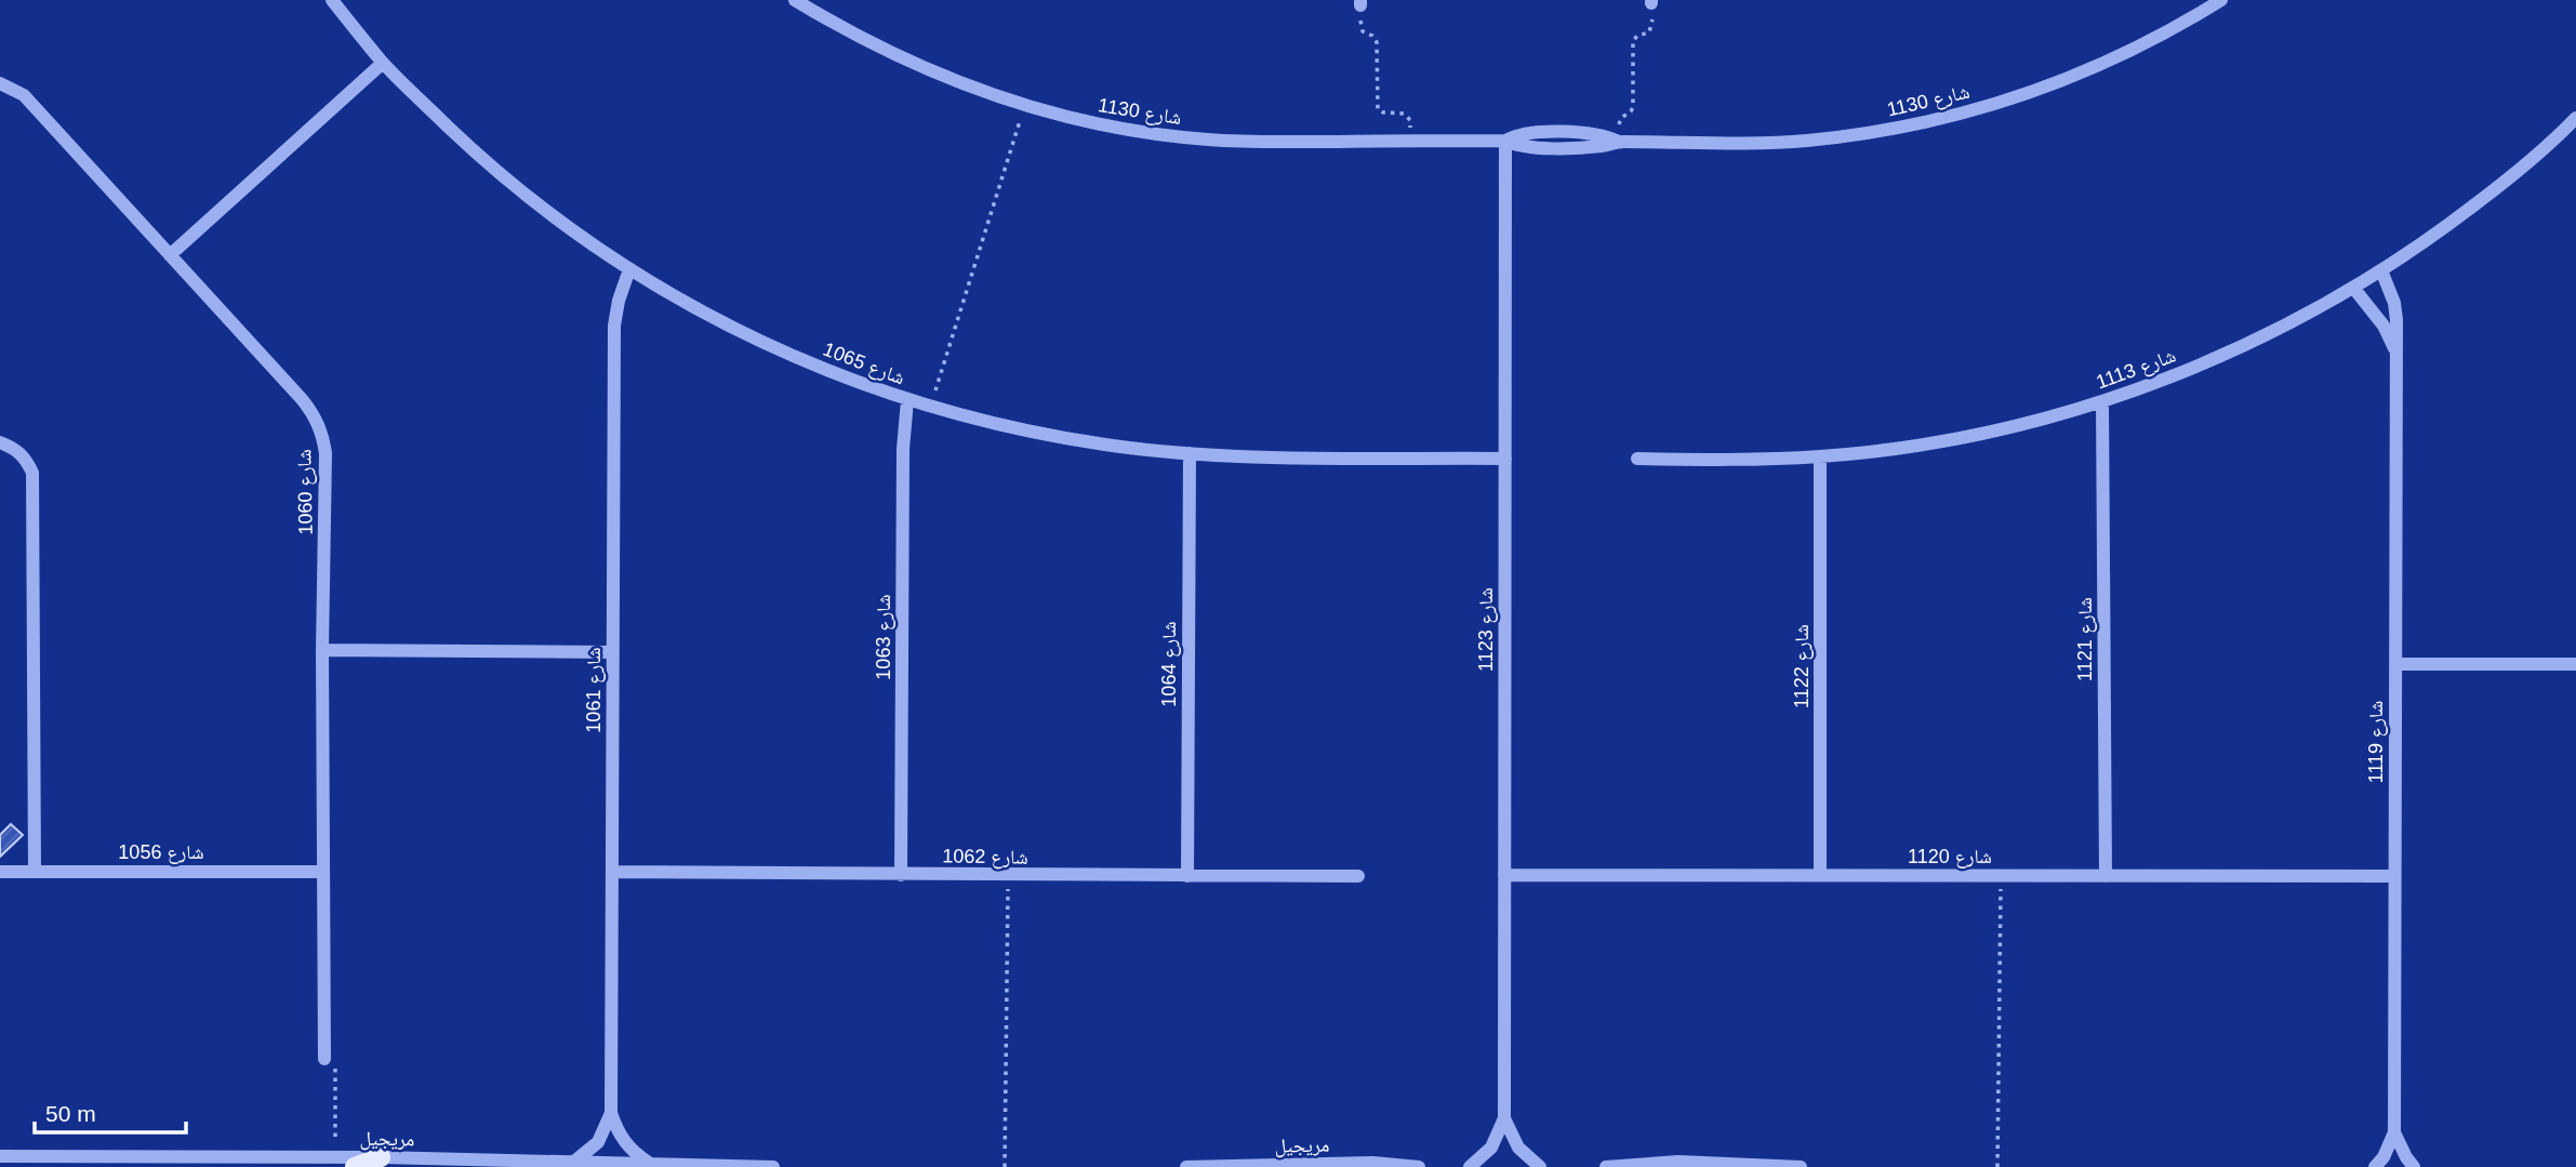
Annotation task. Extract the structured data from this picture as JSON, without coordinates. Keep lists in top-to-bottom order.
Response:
{
  "streets": {
    "street": [
      "شارع 1130",
      "شارع 1065",
      "شارع 1113",
      "شارع 1060",
      "شارع 1123",
      "شارع 1063",
      "شارع 1121",
      "شارع 1064",
      "شارع 1122",
      "شارع 1061",
      "شارع 1119",
      "شارع 1056",
      "شارع 1062",
      "شارع 1120",
      "مريجيل"
    ]
  },
  "crossings": [
    ["شارع 1130", "شارع 1123"],
    ["شارع 1065", "شارع 1123"],
    ["شارع 1065", "شارع 1063"],
    ["شارع 1065", "شارع 1064"],
    ["شارع 1065", "شارع 1061"],
    ["شارع 1113", "شارع 1121"],
    ["شارع 1113", "شارع 1122"],
    ["شارع 1113", "شارع 1119"],
    ["شارع 1060", "شارع 1056"],
    ["شارع 1123", "شارع 1120"],
    ["شارع 1063", "شارع 1062"],
    ["شارع 1121", "شارع 1120"],
    ["شارع 1064", "شارع 1062"],
    ["شارع 1122", "شارع 1120"],
    ["شارع 1061", "شارع 1062"],
    ["شارع 1061", "مريجيل"],
    ["شارع 1119", "شارع 1120"]
  ],
  "scale_bar": "50 m"
}
